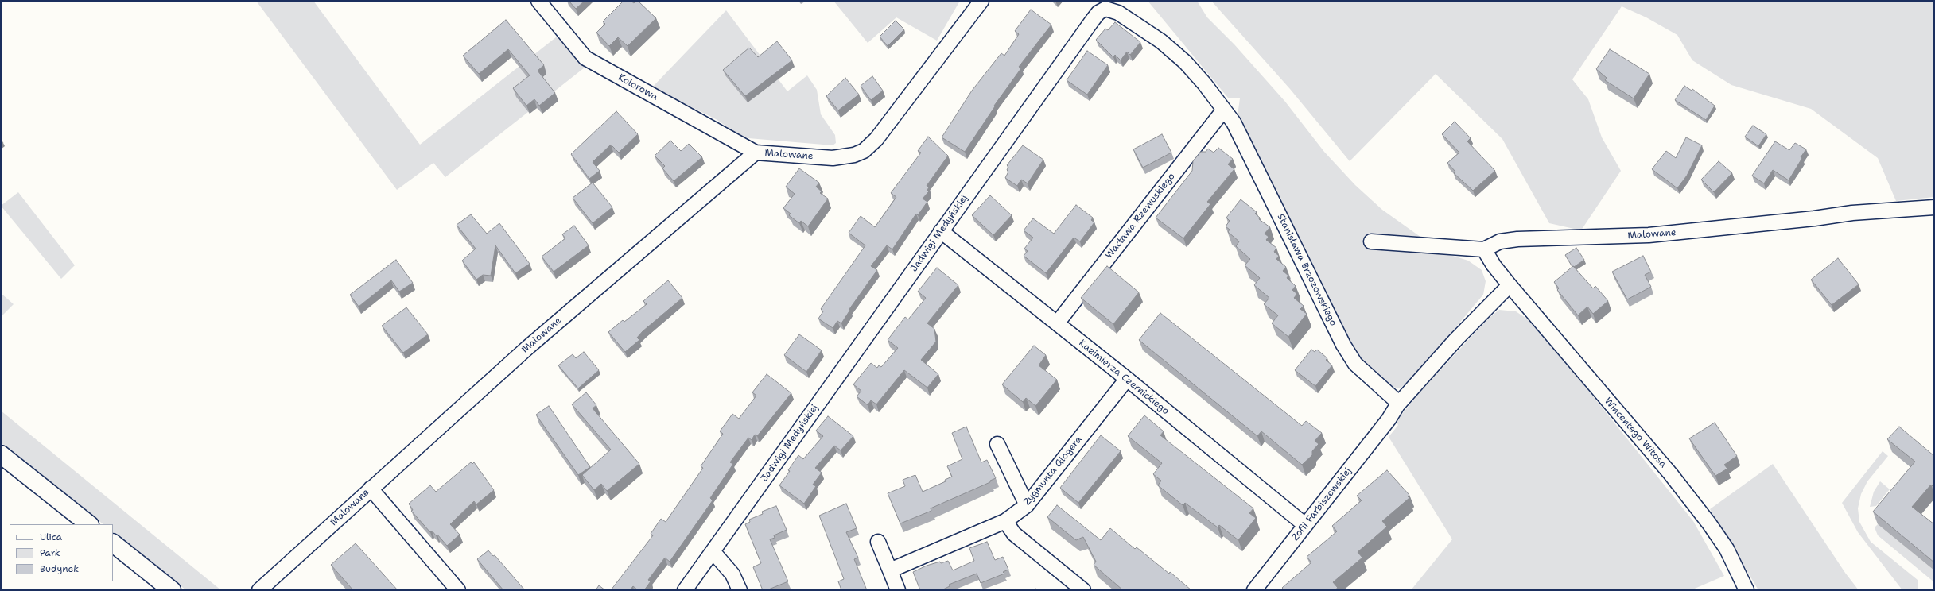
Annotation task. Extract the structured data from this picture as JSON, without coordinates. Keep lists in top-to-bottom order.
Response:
{
  "streets": {
    "street": [
      "Kolorowa",
      "Malowane",
      "Wacława Rzewuskiego",
      "Jadwigi Medyńskiej",
      "Stanisława Brzozowskiego",
      "Kazimierza Czernickiego",
      "Wincentego Witosa",
      "Zygmunta Glogera",
      "Zofii Farbiszewskiej"
    ]
  },
  "crossings": [
    ["Kolorowa", "Malowane"],
    ["Malowane", "Wincentego Witosa"],
    ["Wacława Rzewuskiego", "Jadwigi Medyńskiej"],
    ["Wacława Rzewuskiego", "Stanisława Brzozowskiego"],
    ["Wacława Rzewuskiego", "Kazimierza Czernickiego"],
    ["Jadwigi Medyńskiej", "Stanisława Brzozowskiego"],
    ["Jadwigi Medyńskiej", "Kazimierza Czernickiego"],
    ["Stanisława Brzozowskiego", "Zofii Farbiszewskiej"],
    ["Kazimierza Czernickiego", "Zygmunta Glogera"],
    ["Kazimierza Czernickiego", "Zofii Farbiszewskiej"]
  ],
  "legend": ["Ulica", "Park", "Budynek"]
}
